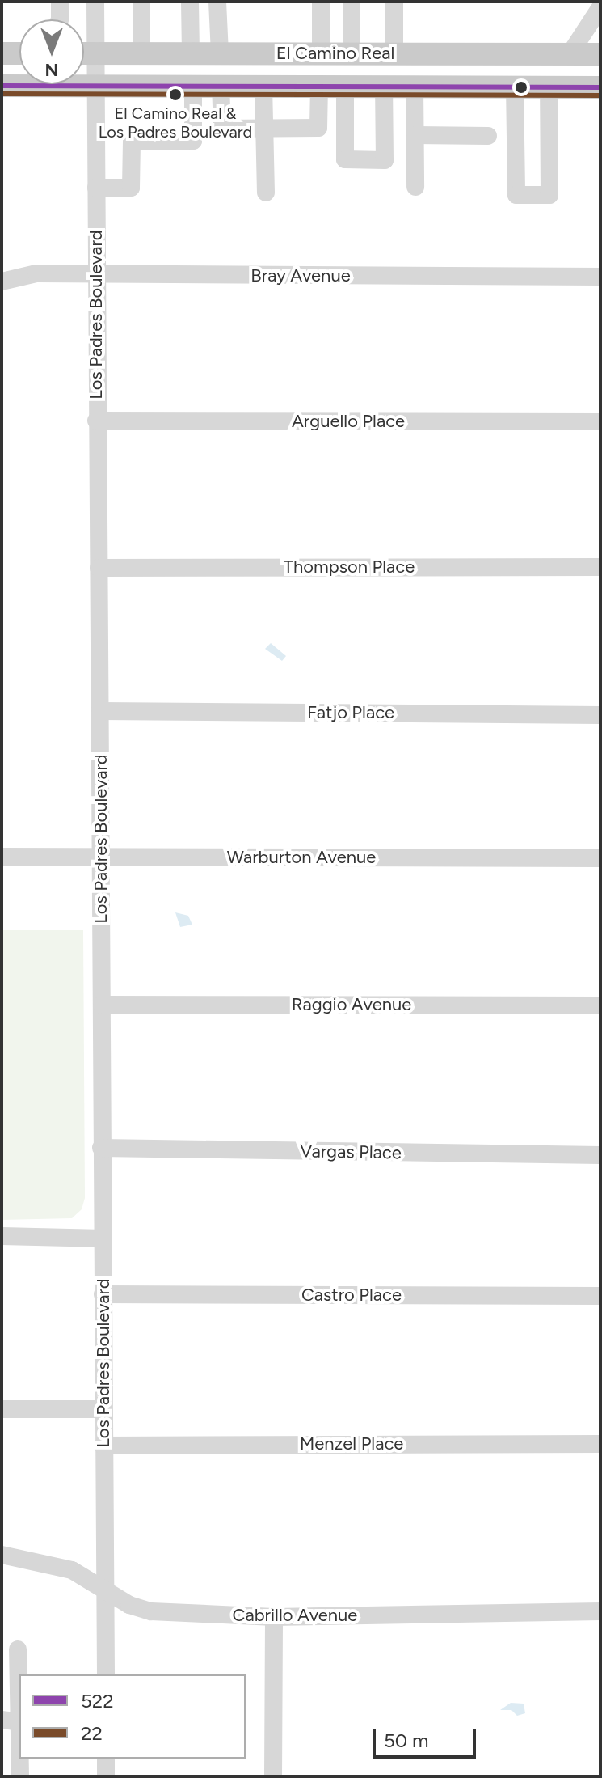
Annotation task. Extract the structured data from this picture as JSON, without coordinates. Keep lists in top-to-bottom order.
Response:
{
  "streets": {
    "main road": ["El Camino Real"],
    "street": [
      "Bray Avenue",
      "Los Padres Boulevard",
      "Arguello Place",
      "Thompson Place",
      "Fatjo Place",
      "Warburton Avenue",
      "Raggio Avenue",
      "Vargas Place",
      "Castro Place",
      "Menzel Place",
      "Cabrillo Avenue"
    ]
  },
  "crossings": [
    ["El Camino Real", "Los Padres Boulevard"],
    ["Bray Avenue", "Los Padres Boulevard"],
    ["Los Padres Boulevard", "Arguello Place"],
    ["Los Padres Boulevard", "Thompson Place"],
    ["Los Padres Boulevard", "Fatjo Place"],
    ["Los Padres Boulevard", "Warburton Avenue"],
    ["Los Padres Boulevard", "Raggio Avenue"],
    ["Los Padres Boulevard", "Vargas Place"],
    ["Los Padres Boulevard", "Castro Place"],
    ["Los Padres Boulevard", "Menzel Place"],
    ["Los Padres Boulevard", "Cabrillo Avenue"]
  ],
  "places": ["El Camino Real & Los Padres Boulevard"],
  "lines": ["transit line 522", "transit line 22"],
  "legend": ["522", "22"],
  "scale_bar": "50 m",
  "north": "bottom"
}
